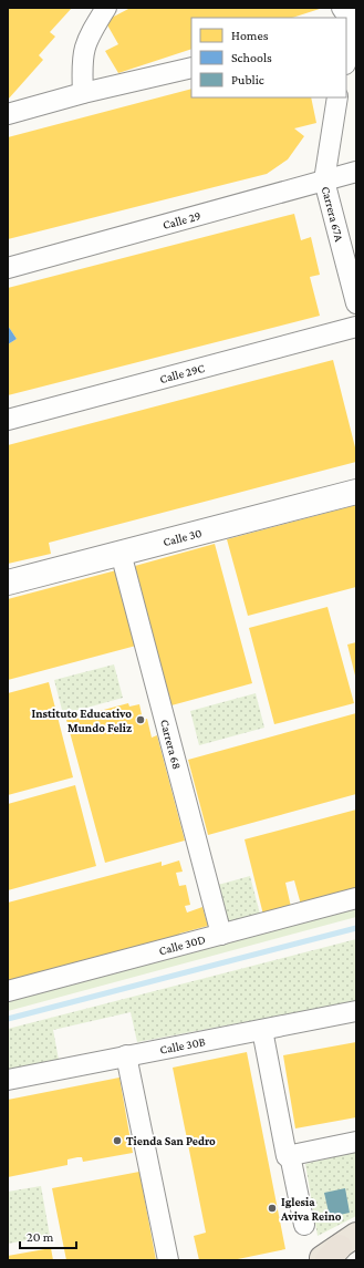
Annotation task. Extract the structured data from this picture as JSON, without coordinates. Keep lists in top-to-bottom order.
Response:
{
  "streets": {
    "street": [
      "Carrera 67A",
      "Calle 29",
      "Calle 29C",
      "Calle 30",
      "Carrera 68",
      "Calle 30D",
      "Calle 30B"
    ]
  },
  "crossings": [
    ["Carrera 67A", "Calle 29"],
    ["Calle 30", "Carrera 68"],
    ["Carrera 68", "Calle 30D"]
  ],
  "places": ["Instituto Educativo Mundo Feliz", "Tienda San Pedro", "Iglesia Aviva Reino"],
  "legend": ["Homes", "Schools", "Public"],
  "scale_bar": "20 m"
}
